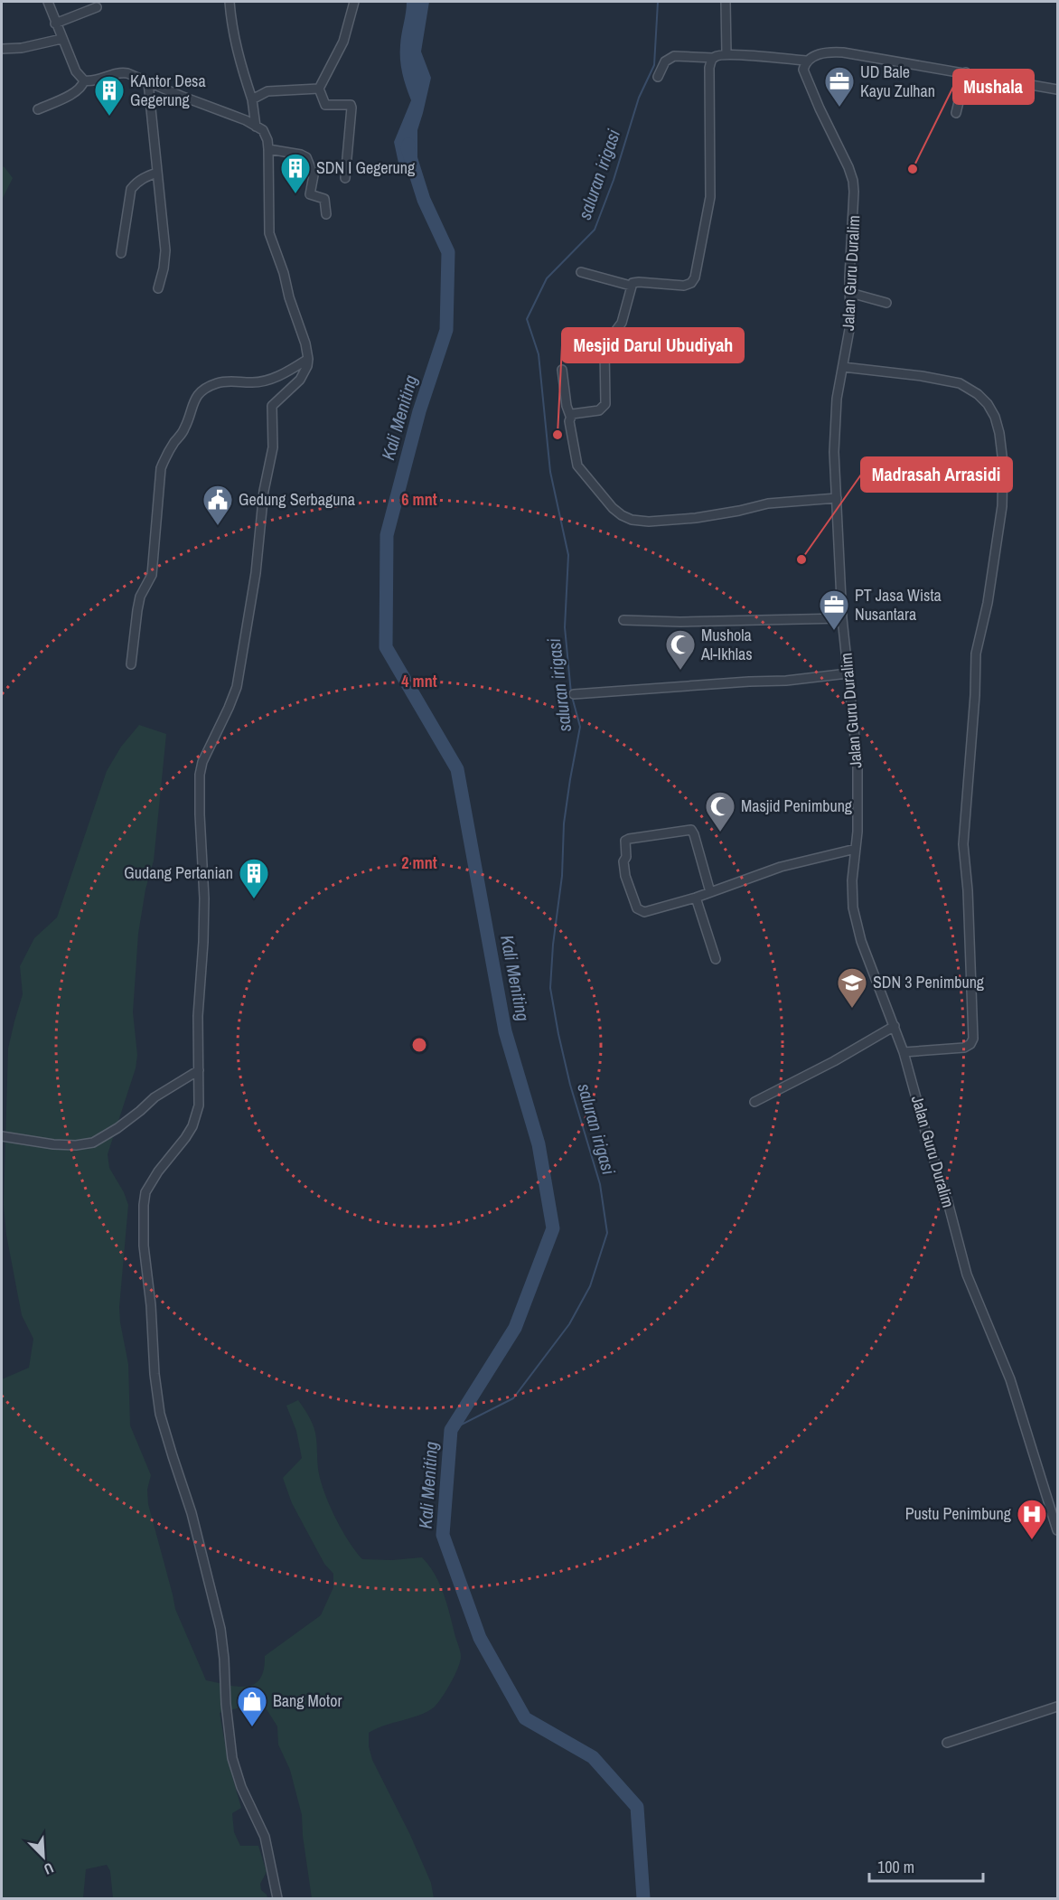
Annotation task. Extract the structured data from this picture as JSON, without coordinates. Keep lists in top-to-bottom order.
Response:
{
  "streets": {
    "street": ["Jalan Guru Duralim"]
  },
  "water": ["saluran irigasi", "Kali Meniting"],
  "places": {
    "office": ["UD Bale Kayu Zulhan", "PT Jasa Wista Nusantara"],
    "building": ["KAntor Desa Gegerung", "SDN I Gegerung", "Gudang Pertanian"],
    "other": ["Mushala", "Mesjid Darul Ubudiyah", "Madrasah Arrasidi"],
    "public building": ["Gedung Serbaguna"],
    "mosque": ["Mushola Al-Ikhlas", "Masjid Penimbung"],
    "school or university": ["SDN 3 Penimbung"],
    "hospital": ["Pustu Penimbung"],
    "shop": ["Bang Motor"]
  },
  "scale_bar": "100 m",
  "north": "bottom right",
  "rings": ["6 mnt", "4 mnt", "2 mnt"]
}
